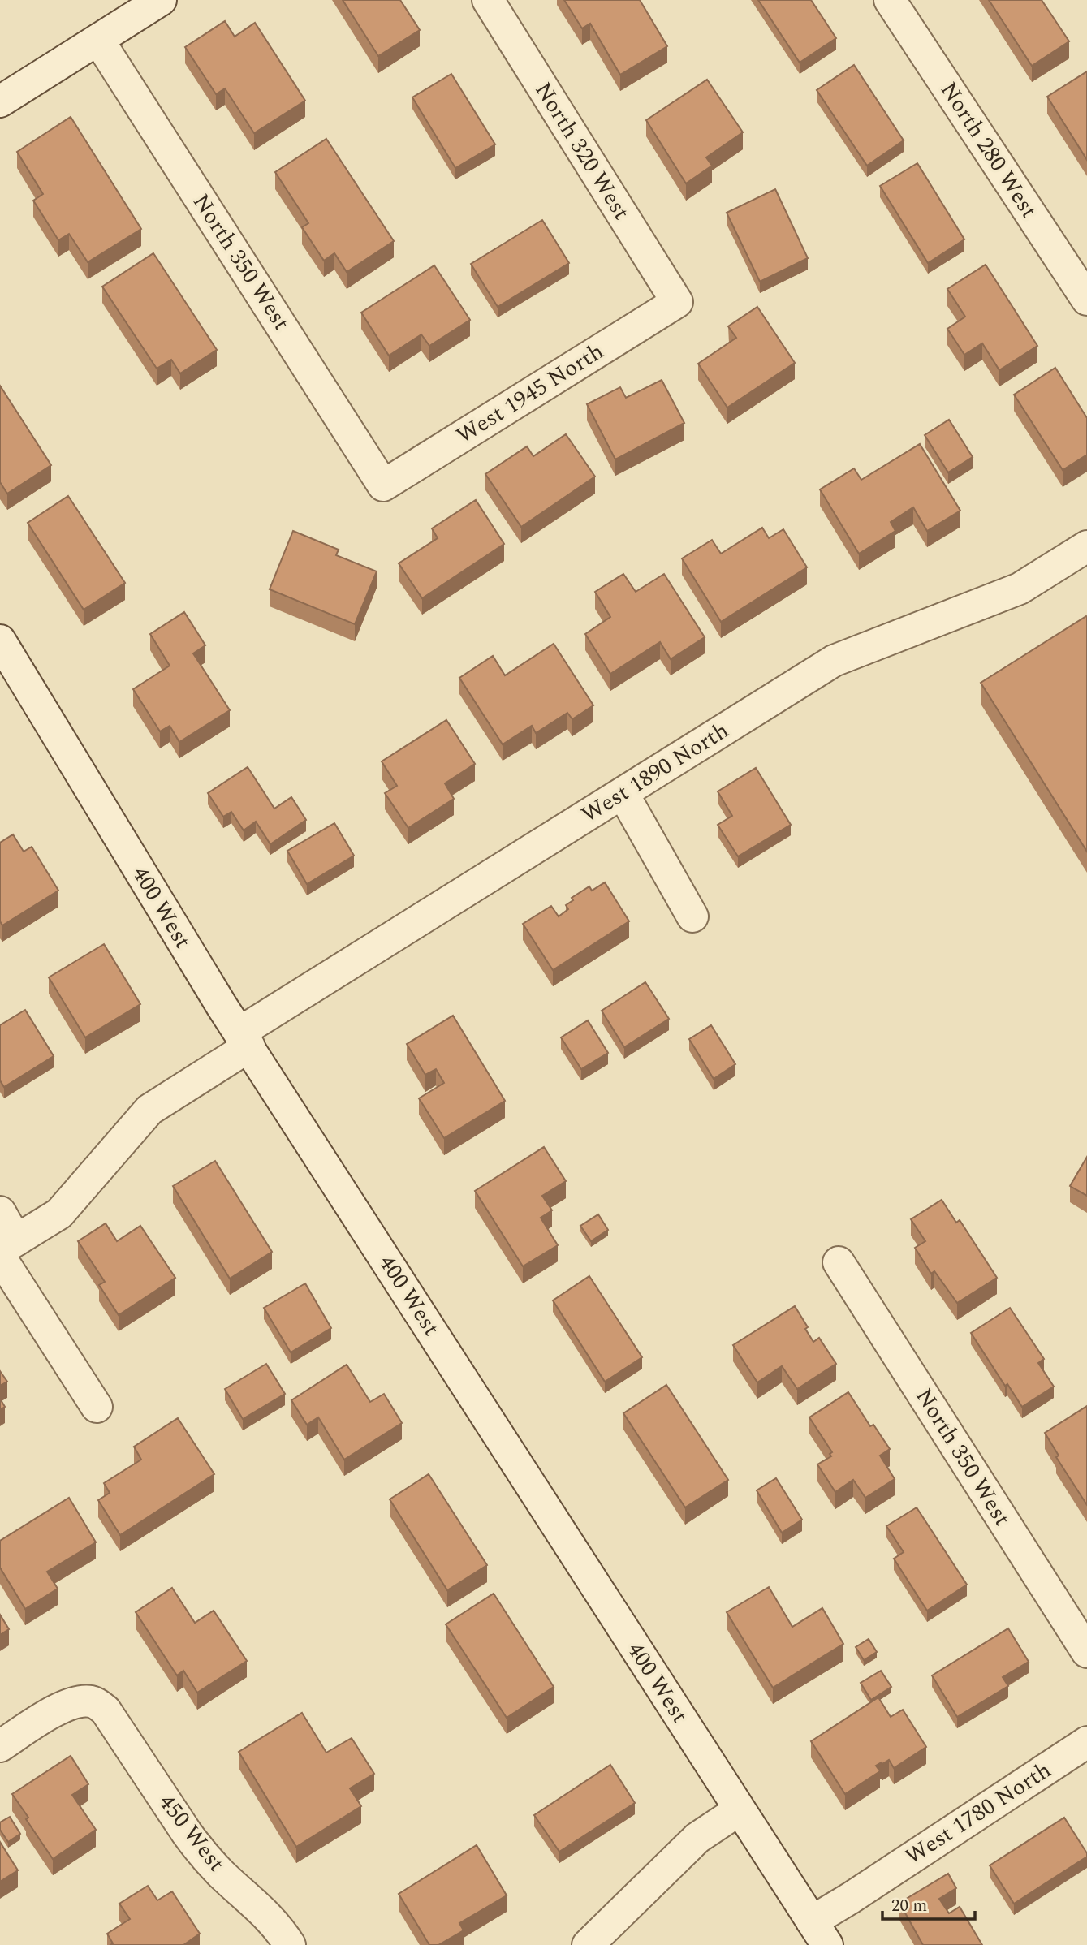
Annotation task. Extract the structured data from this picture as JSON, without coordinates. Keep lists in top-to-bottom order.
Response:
{
  "streets": {
    "street": [
      "North 280 West",
      "North 320 West",
      "North 350 West",
      "West 1945 North",
      "West 1890 North",
      "400 West",
      "West 1780 North",
      "450 West"
    ]
  },
  "crossings": [
    ["North 320 West", "West 1945 North"],
    ["North 350 West", "West 1945 North"],
    ["West 1890 North", "400 West"],
    ["400 West", "West 1780 North"]
  ],
  "scale_bar": "20 m"
}
